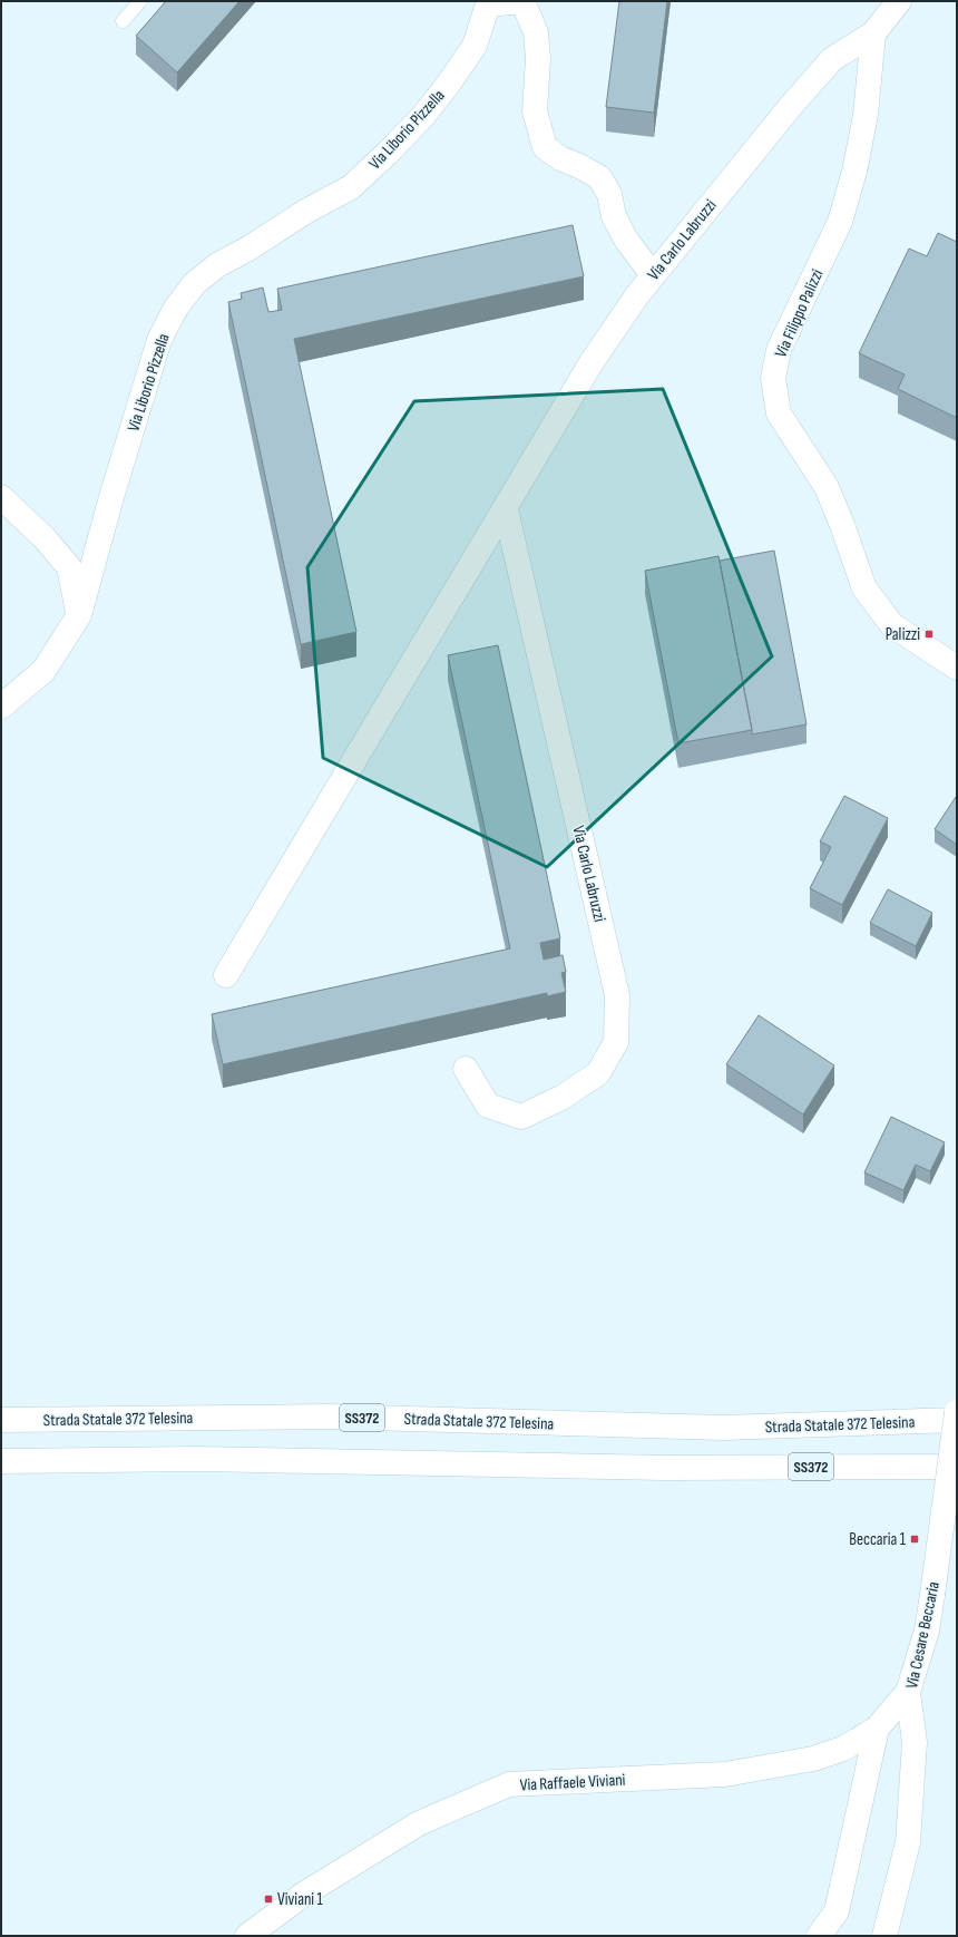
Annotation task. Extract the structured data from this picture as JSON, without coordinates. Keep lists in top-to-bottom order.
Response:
{
  "streets": {
    "main road": [
      "Via Liborio Pizzella",
      "Via Carlo Labruzzi",
      "Via Filippo Palizzi",
      "SS372",
      "Strada Statale 372 Telesina",
      "Via Cesare Beccaria",
      "Via Raffaele Viviani"
    ]
  },
  "crossings": [
    ["Via Carlo Labruzzi", "Via Filippo Palizzi"],
    ["Via Cesare Beccaria", "Via Raffaele Viviani"]
  ],
  "places": {
    "transit": ["Palizzi", "Beccaria 1", "Viviani 1"]
  }
}
